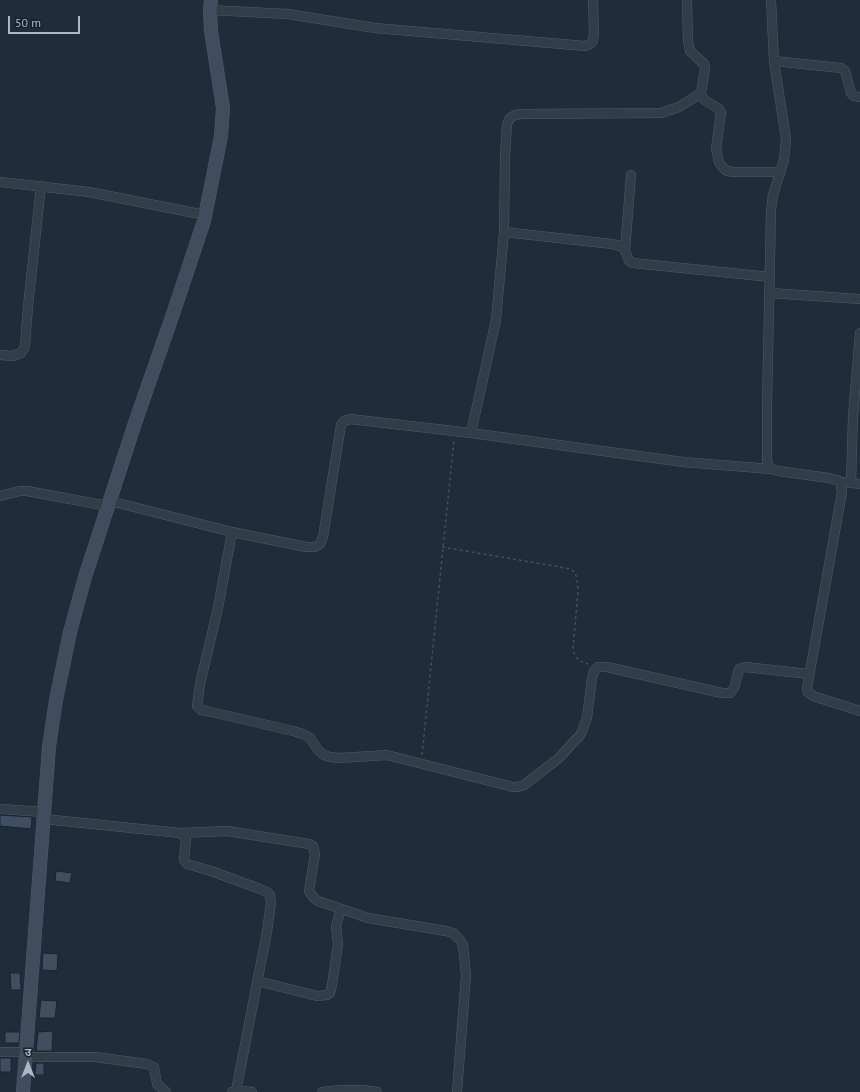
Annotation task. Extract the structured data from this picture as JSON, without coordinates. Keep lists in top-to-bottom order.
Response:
{
  "scale_bar": "50 m",
  "north": "top"
}
